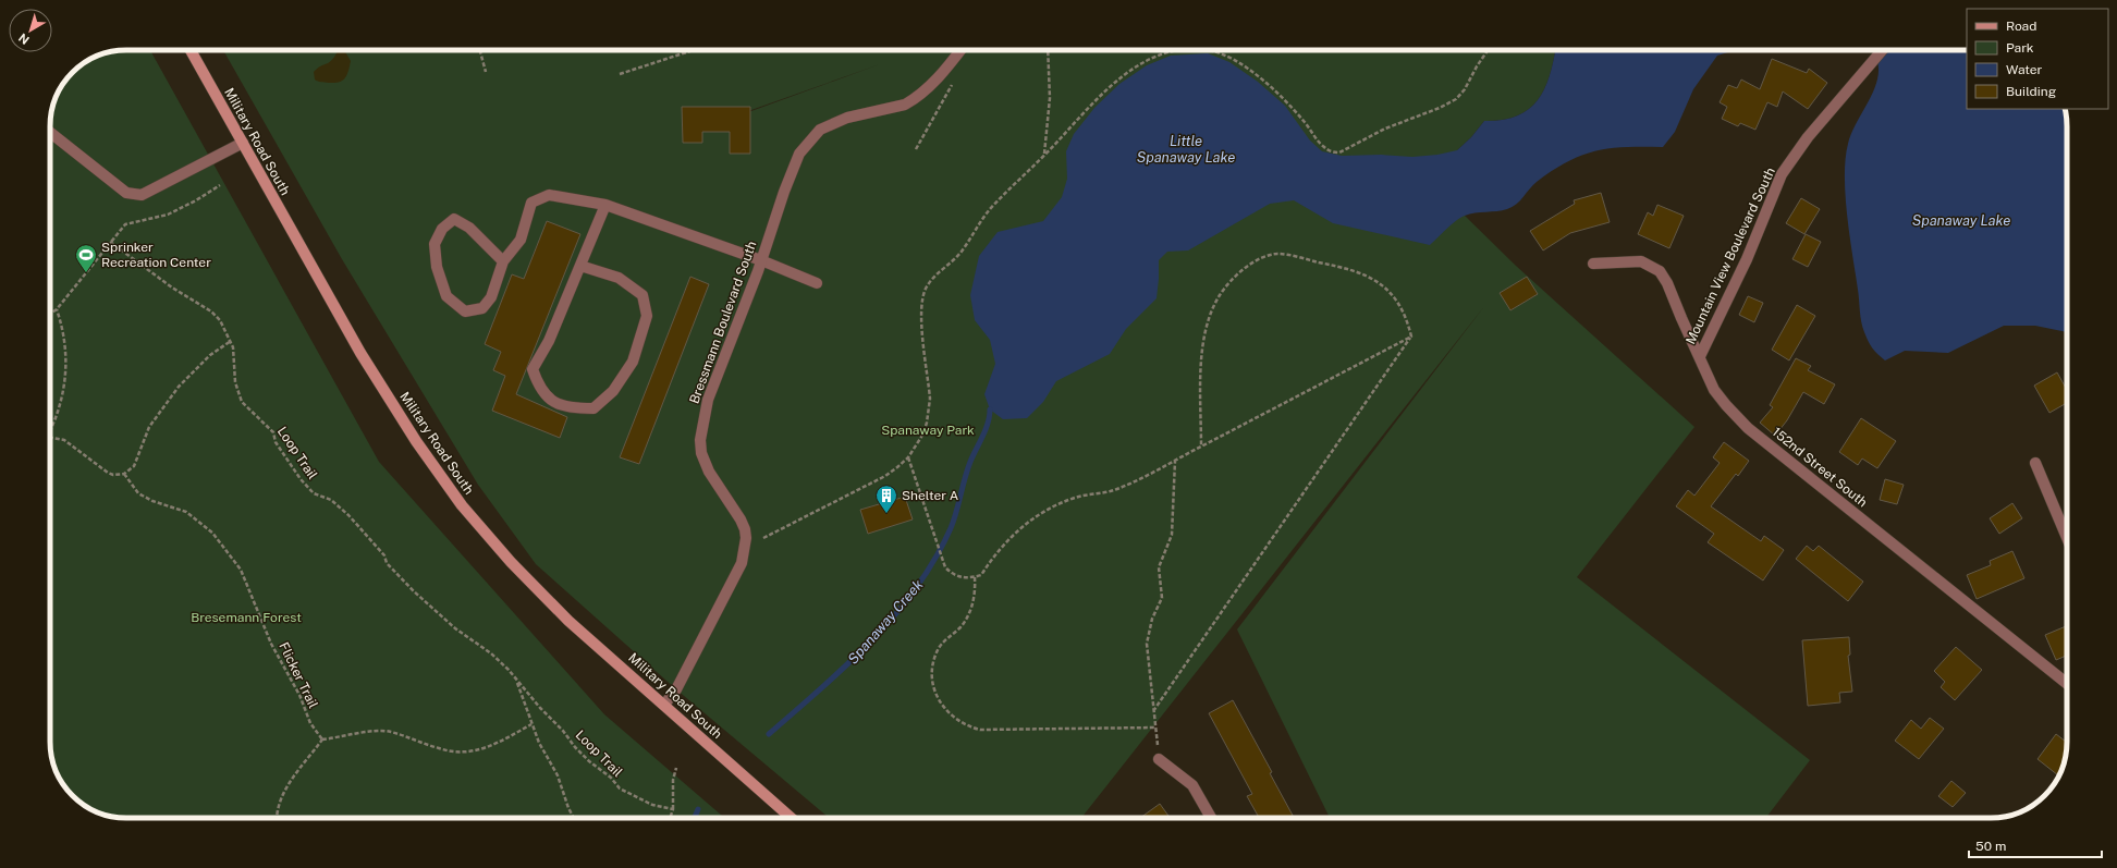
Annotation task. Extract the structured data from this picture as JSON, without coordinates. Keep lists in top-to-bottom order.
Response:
{
  "streets": {
    "main road": ["Military Road South"],
    "street": ["Mountain View Boulevard South", "Bressmann Boulevard South", "152nd Street South"],
    "path": ["Loop Trail", "Flicker Trail"]
  },
  "crossings": [
    ["Military Road South", "Bressmann Boulevard South"],
    ["Mountain View Boulevard South", "152nd Street South"]
  ],
  "water": ["Little Spanaway Lake", "Spanaway Lake", "Spanaway Creek"],
  "parks": ["Spanaway Park", "Bresemann Forest"],
  "places": {
    "sports": ["Sprinker Recreation Center"],
    "building": ["Shelter A"]
  },
  "legend": [
    "Road",
    "Park",
    "Water",
    "Building"
  ],
  "scale_bar": "50 m",
  "north": "bottom left"
}
